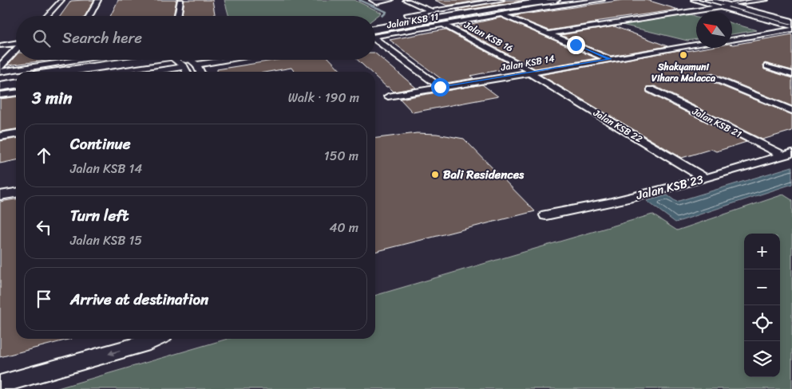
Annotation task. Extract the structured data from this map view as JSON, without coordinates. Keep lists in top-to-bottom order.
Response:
{
  "streets": {
    "street": [
      "Jalan KSB 11",
      "Jalan KSB 16",
      "Jalan KSB 14",
      "Jalan KSB 21",
      "Jalan KSB 22",
      "Jalan KSB 23"
    ]
  },
  "crossings": [
    ["Jalan KSB 11", "Jalan KSB 16"],
    ["Jalan KSB 16", "Jalan KSB 14"],
    ["Jalan KSB 16", "Jalan KSB 22"],
    ["Jalan KSB 14", "Jalan KSB 22"],
    ["Jalan KSB 21", "Jalan KSB 23"],
    ["Jalan KSB 22", "Jalan KSB 23"]
  ],
  "places": ["Shakyamuni Vihara Malacca", "Bali Residences"],
  "north": "top left",
  "page": {
    "search": "Search here",
    "heading": ["3 min", "Walk · 190 m"],
    "list": [
      ["Continue", "Jalan KSB 14", "150 m"],
      ["Turn left", "Jalan KSB 15", "40 m"],
      "Arrive at destination"
    ],
    "map_buttons": ["+", "−"]
  }
}
